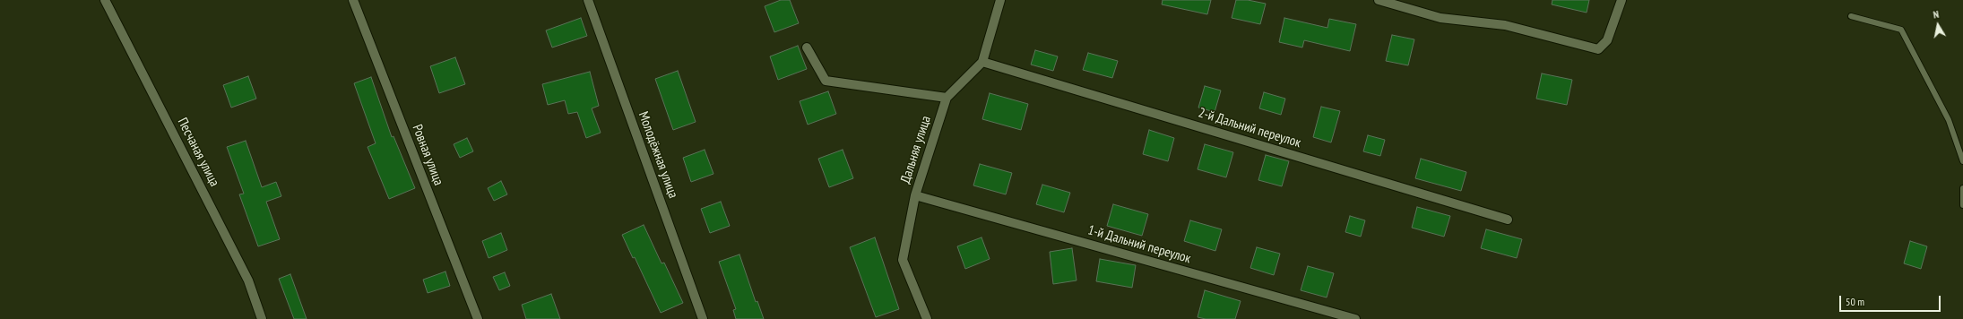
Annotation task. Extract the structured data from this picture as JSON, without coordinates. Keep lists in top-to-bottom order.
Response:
{
  "streets": {
    "street": [
      "2-й Дальний переулок",
      "Дальняя улица",
      "Песчаная улица",
      "Ровная улица",
      "Молодёжная улица",
      "1-й Дальний переулок"
    ]
  },
  "crossings": [
    ["2-й Дальний переулок", "Дальняя улица"],
    ["Дальняя улица", "1-й Дальний переулок"]
  ],
  "scale_bar": "50 m",
  "north": "top"
}
